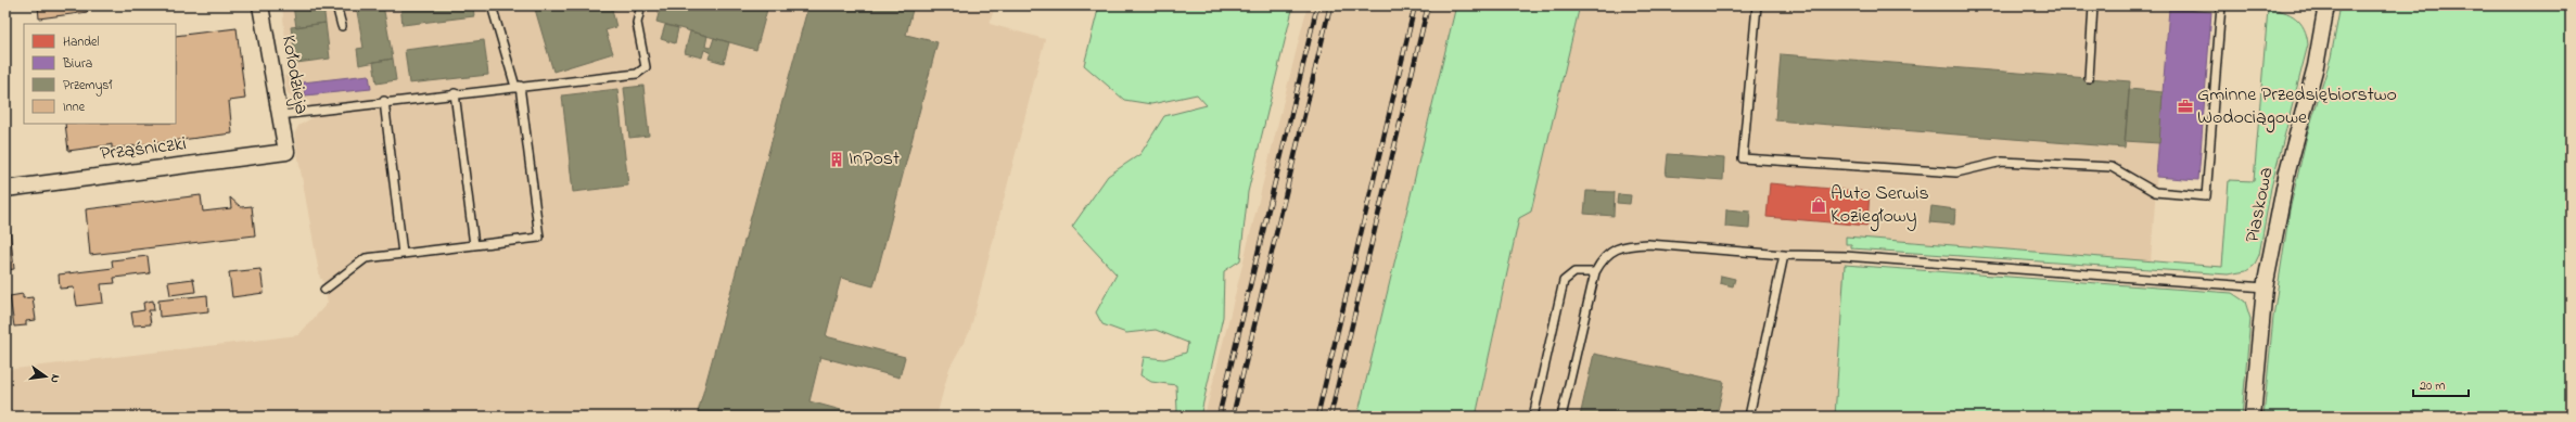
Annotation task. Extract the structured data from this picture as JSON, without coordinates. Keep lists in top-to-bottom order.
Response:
{
  "streets": {
    "street": ["Kołodzieja", "Prząśniczki", "Piaskowa"]
  },
  "crossings": [
    ["Kołodzieja", "Prząśniczki"]
  ],
  "places": {
    "office": ["Gminne Przedsiębiorstwo Wodociągowe"],
    "building": ["InPost"],
    "shop": ["Auto Serwis Koziegłowy"]
  },
  "legend": [
    "Handel",
    "Biura",
    "Przemysł",
    "Inne"
  ],
  "scale_bar": "20 m",
  "north": "right"
}
